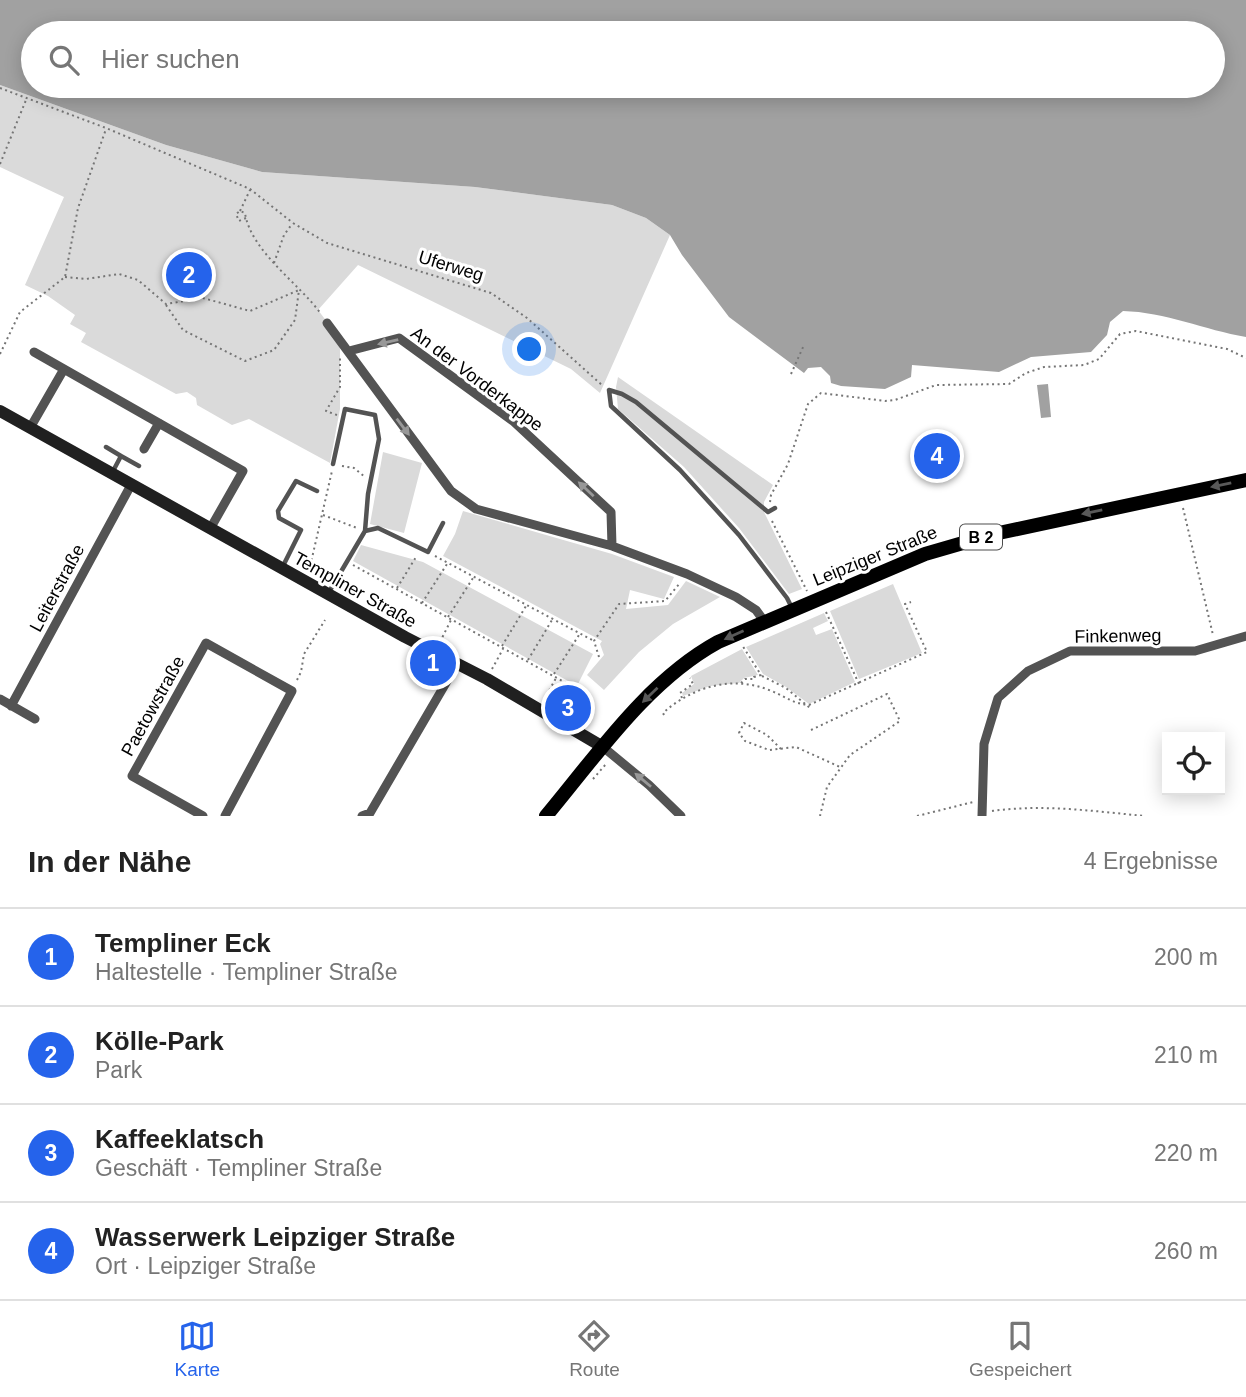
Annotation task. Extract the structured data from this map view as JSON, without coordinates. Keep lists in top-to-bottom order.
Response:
{
  "streets": {
    "main road": ["B 2", "Leipziger Straße"],
    "street": [
      "An der Vorderkappe",
      "Leiterstraße",
      "Templiner Straße",
      "Finkenweg",
      "Paetowstraße"
    ],
    "path": ["Uferweg"]
  },
  "crossings": [
    ["B 2", "Leipziger Straße"],
    ["B 2", "Templiner Straße"],
    ["Leipziger Straße", "Templiner Straße"],
    ["Leiterstraße", "Templiner Straße"]
  ],
  "one_way": ["Leipziger Straße"],
  "page": {
    "search": "Hier suchen",
    "pins": [
      "2",
      "4",
      "1",
      "3"
    ],
    "heading": ["In der Nähe", "4 Ergebnisse"],
    "list": [
      {
        "mark": "1",
        "name": "Templiner Eck",
        "note": "Haltestelle · Templiner Straße",
        "value": "200 m"
      },
      {
        "mark": "2",
        "name": "Kölle-Park",
        "note": "Park",
        "value": "210 m"
      },
      {
        "mark": "3",
        "name": "Kaffeeklatsch",
        "note": "Geschäft · Templiner Straße",
        "value": "220 m"
      },
      {
        "mark": "4",
        "name": "Wasserwerk Leipziger Straße",
        "note": "Ort · Leipziger Straße",
        "value": "260 m"
      }
    ],
    "nav": ["Karte", "Route", "Gespeichert"]
  }
}
